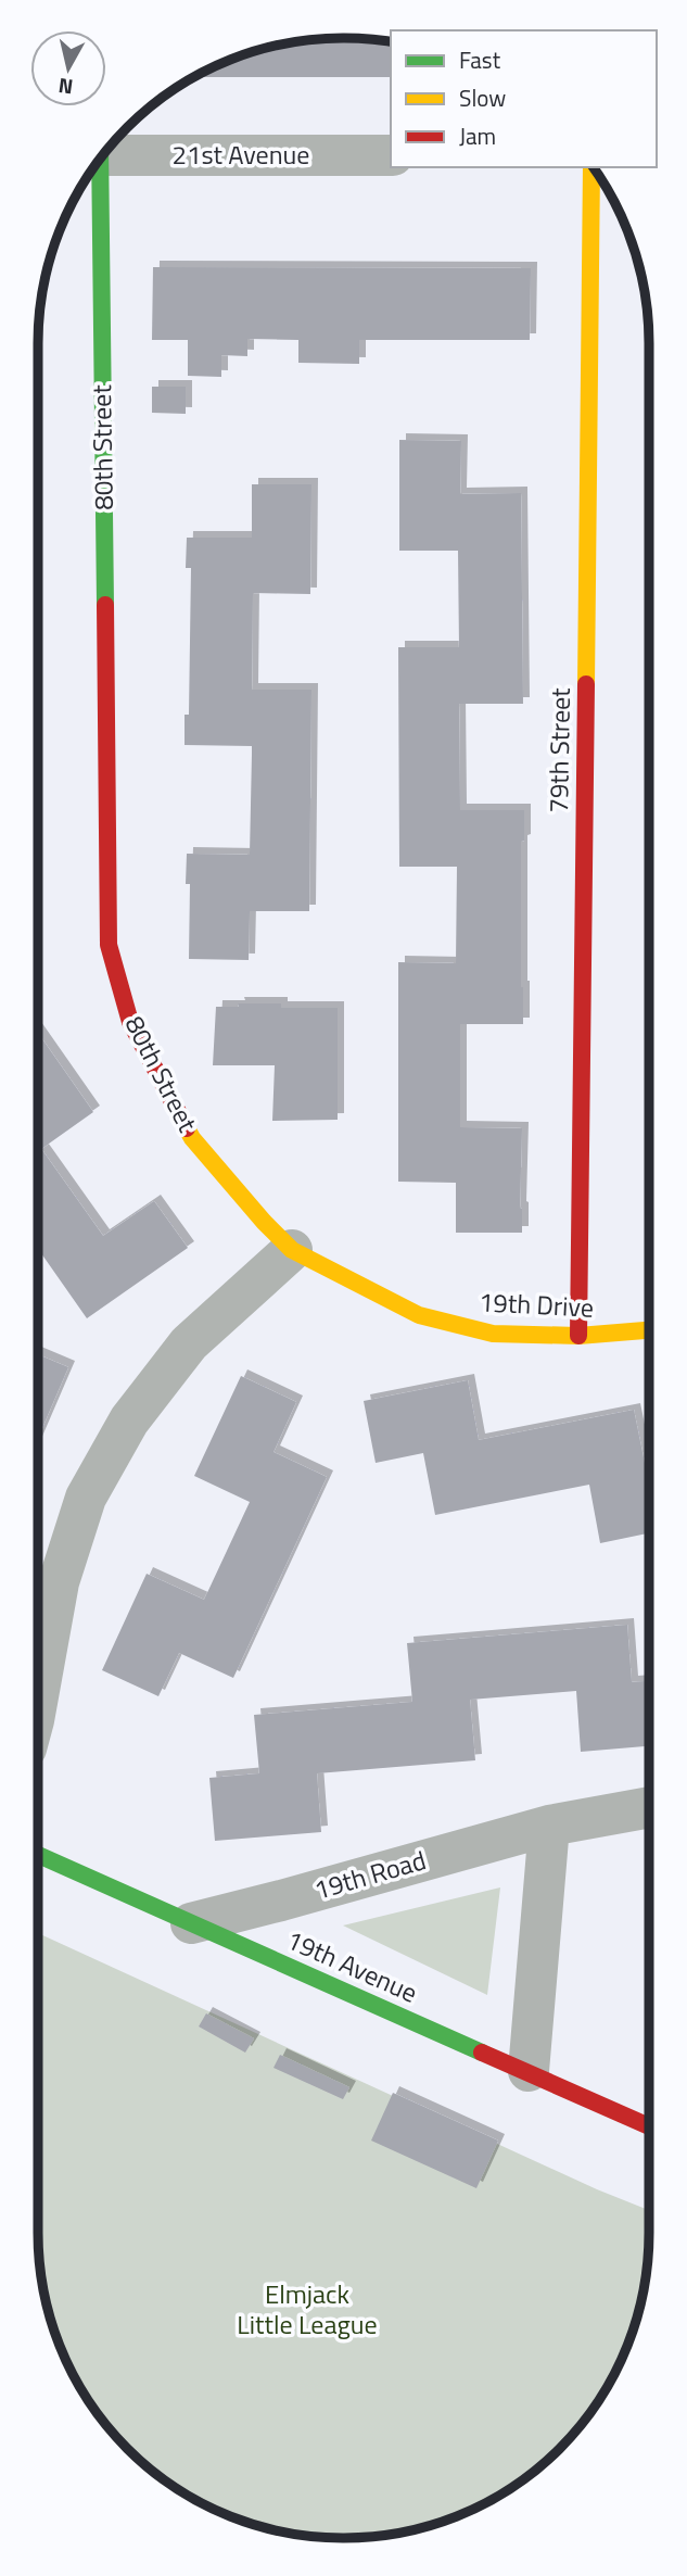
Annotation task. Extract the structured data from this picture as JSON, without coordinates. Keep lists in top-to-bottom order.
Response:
{
  "streets": {
    "street": [
      "21st Avenue",
      "80th Street",
      "79th Street",
      "19th Drive",
      "19th Road",
      "19th Avenue"
    ]
  },
  "crossings": [
    ["80th Street", "19th Drive"],
    ["79th Street", "19th Drive"],
    ["19th Road", "19th Avenue"]
  ],
  "parks": ["Elmjack Little League"],
  "legend": ["Fast", "Slow", "Jam"],
  "north": "bottom"
}
